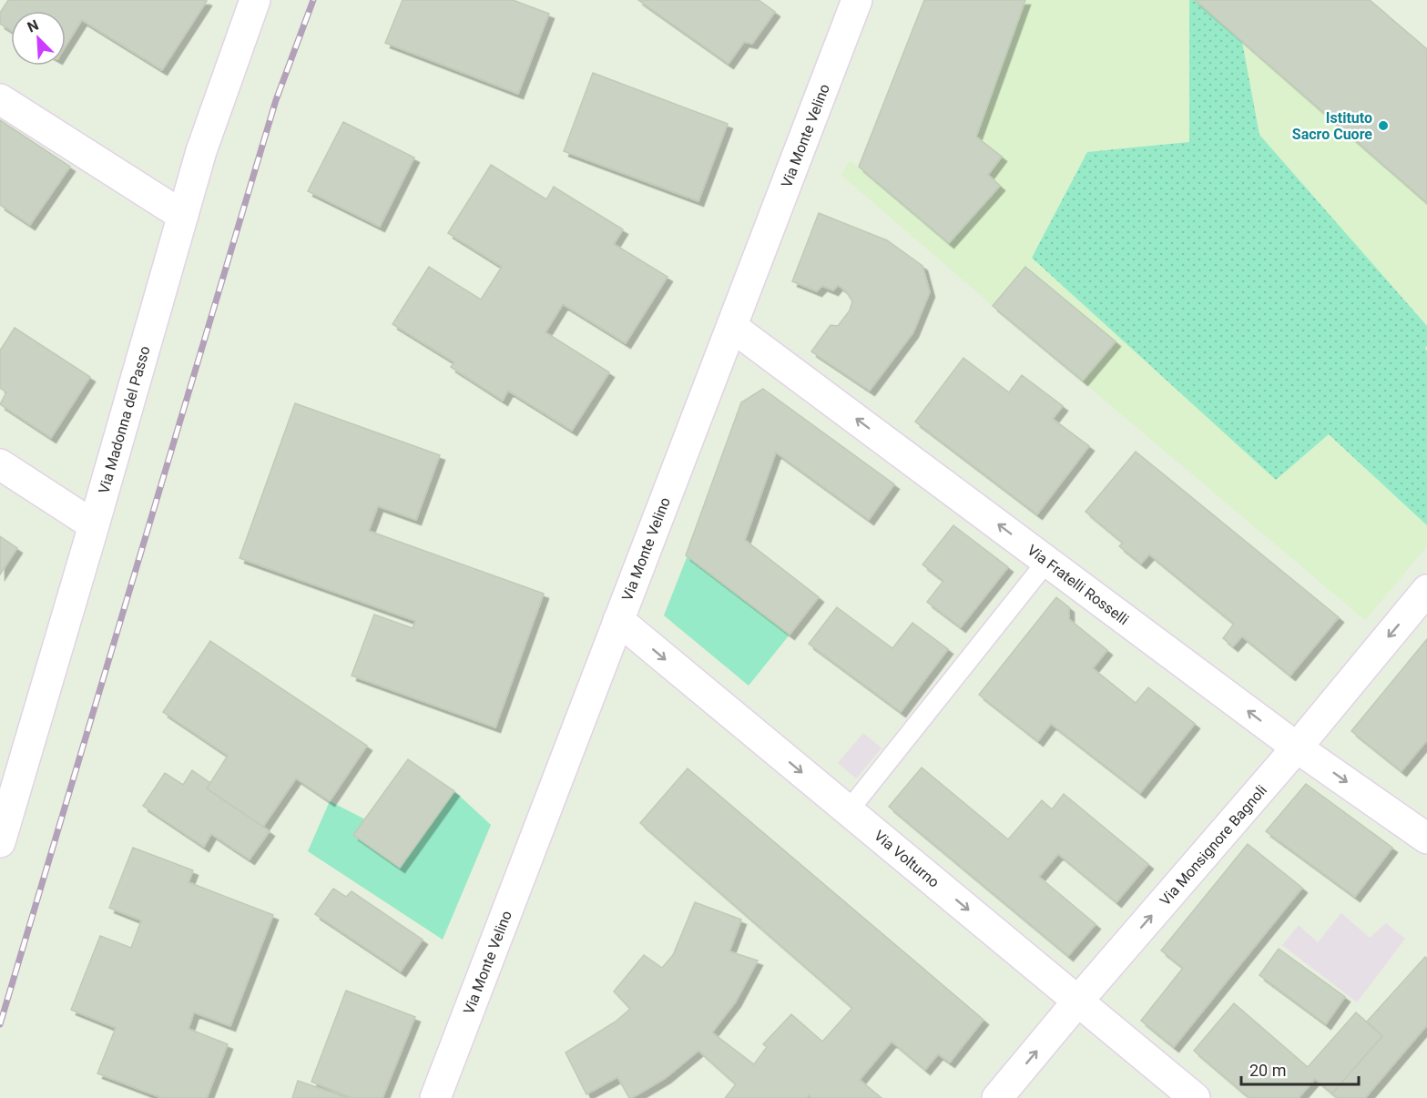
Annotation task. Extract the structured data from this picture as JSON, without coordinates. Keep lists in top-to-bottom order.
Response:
{
  "streets": {
    "street": [
      "Via Monte Velino",
      "Via Madonna del Passo",
      "Via Fratelli Rosselli",
      "Via Monsignore Bagnoli",
      "Via Volturno"
    ]
  },
  "crossings": [
    ["Via Monte Velino", "Via Fratelli Rosselli"],
    ["Via Monte Velino", "Via Volturno"],
    ["Via Fratelli Rosselli", "Via Monsignore Bagnoli"],
    ["Via Monsignore Bagnoli", "Via Volturno"]
  ],
  "one_way": ["Via Volturno"],
  "places": ["Istituto Sacro Cuore"],
  "scale_bar": "20 m",
  "north": "top left"
}
